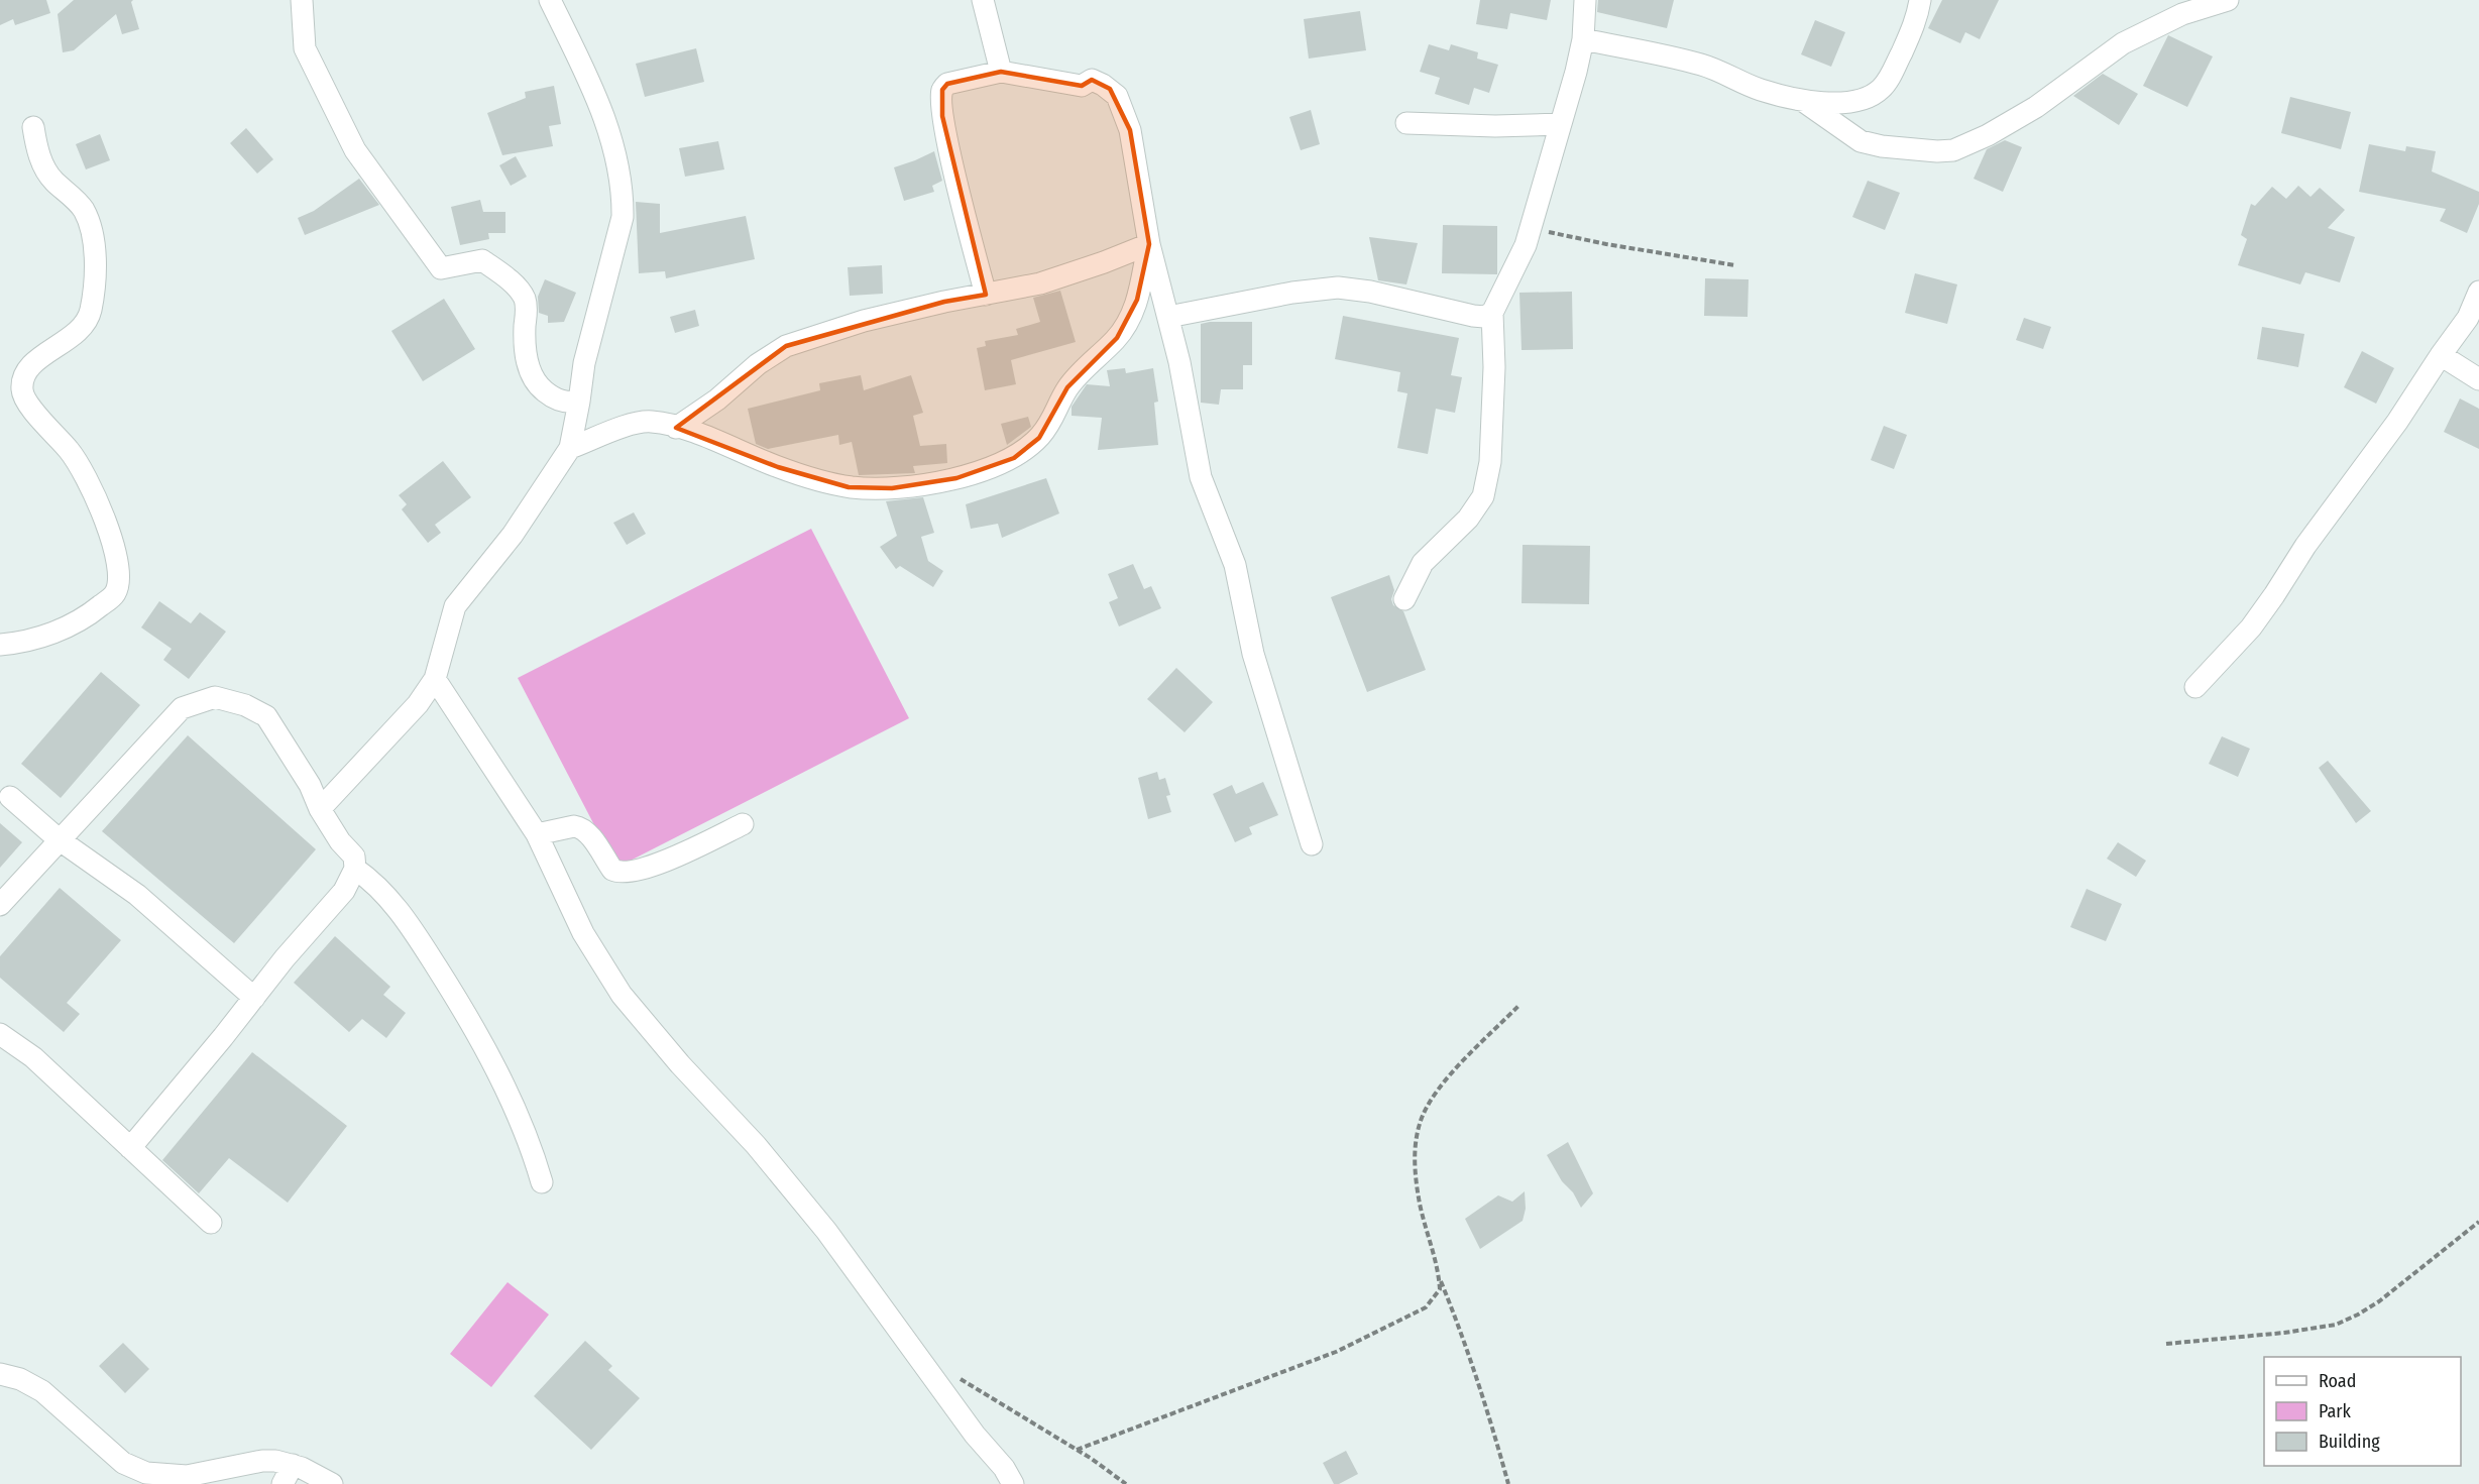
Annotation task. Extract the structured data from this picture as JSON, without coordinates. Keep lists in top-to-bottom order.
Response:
{
  "legend": ["Road", "Park", "Building"]
}
